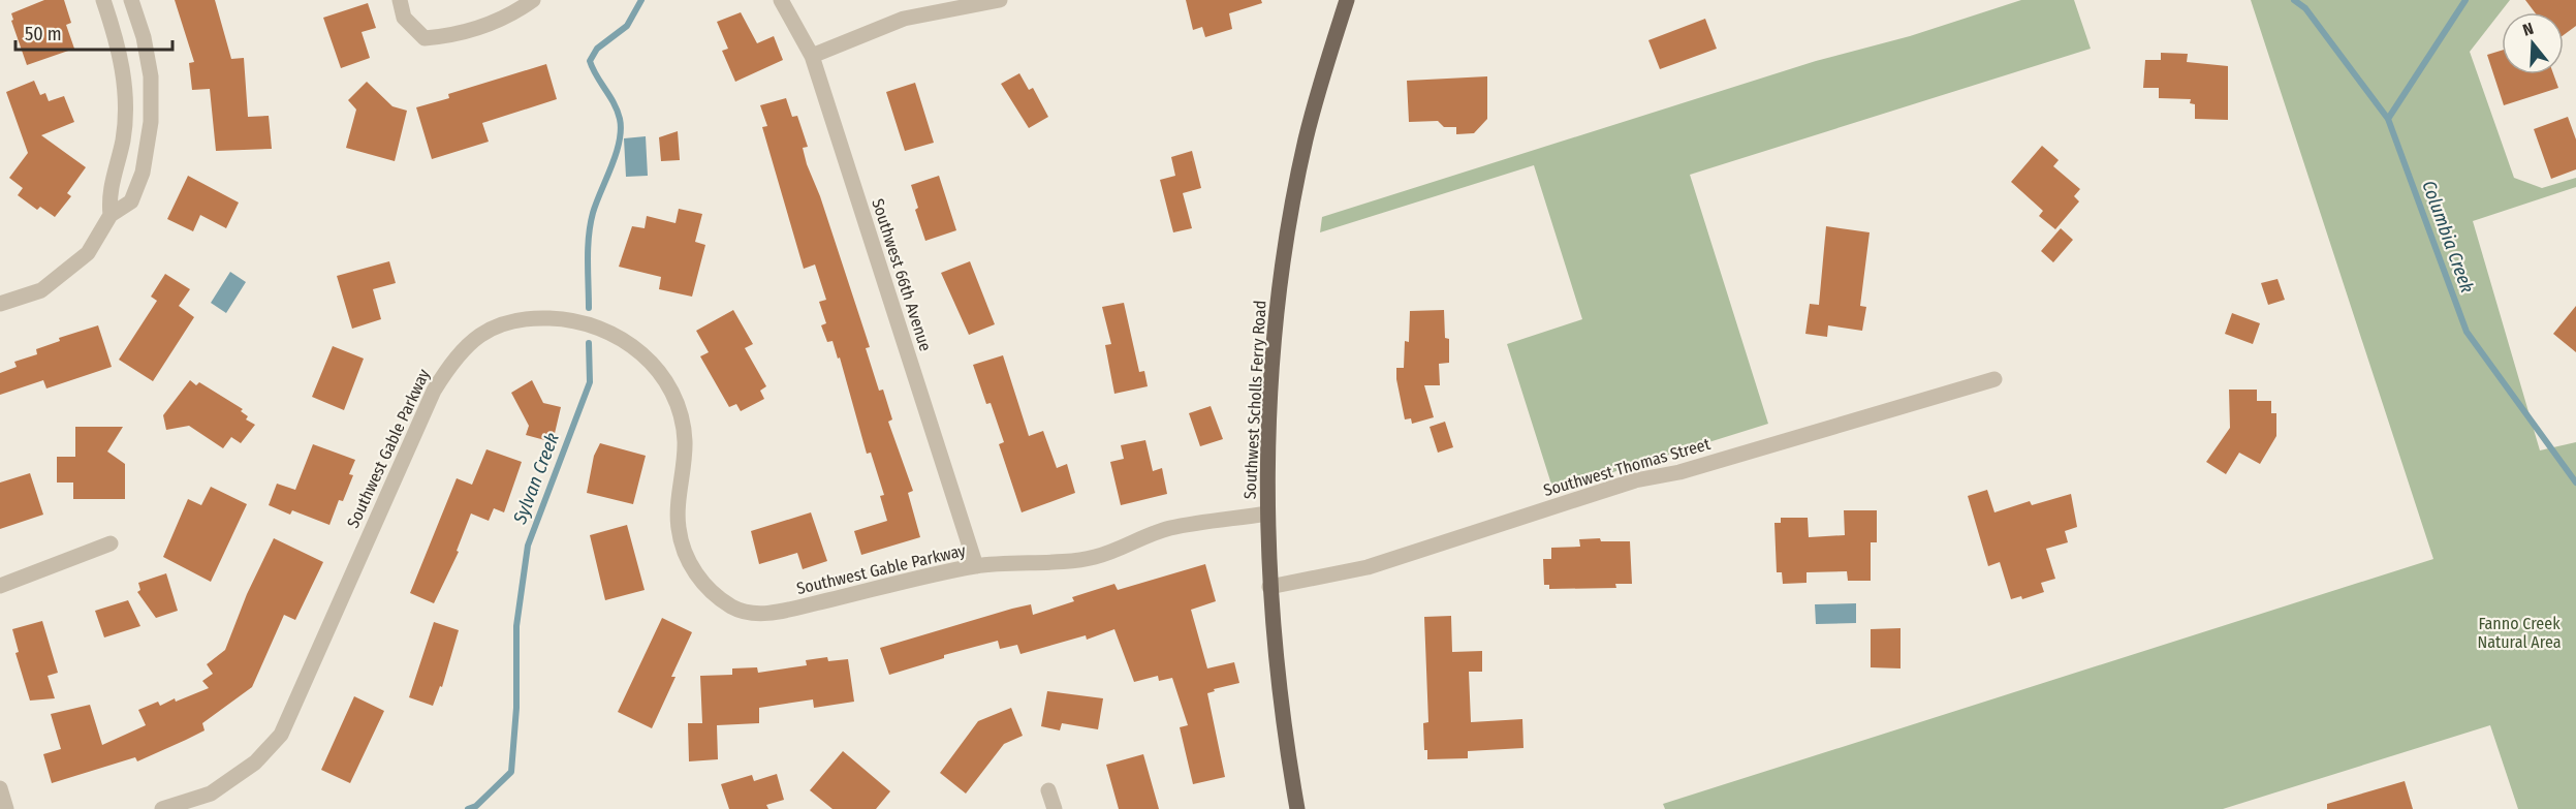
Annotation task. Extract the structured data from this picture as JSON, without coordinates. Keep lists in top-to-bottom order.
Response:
{
  "streets": {
    "main road": ["Southwest Scholls Ferry Road"],
    "street": ["Southwest 66th Avenue", "Southwest Gable Parkway", "Southwest Thomas Street"]
  },
  "crossings": [
    ["Southwest 66th Avenue", "Southwest Gable Parkway"],
    ["Southwest Scholls Ferry Road", "Southwest Gable Parkway"],
    ["Southwest Scholls Ferry Road", "Southwest Thomas Street"]
  ],
  "water": ["Columbia Creek", "Sylvan Creek"],
  "parks": ["Fanno Creek Natural Area"],
  "scale_bar": "50 m",
  "north": "top"
}
